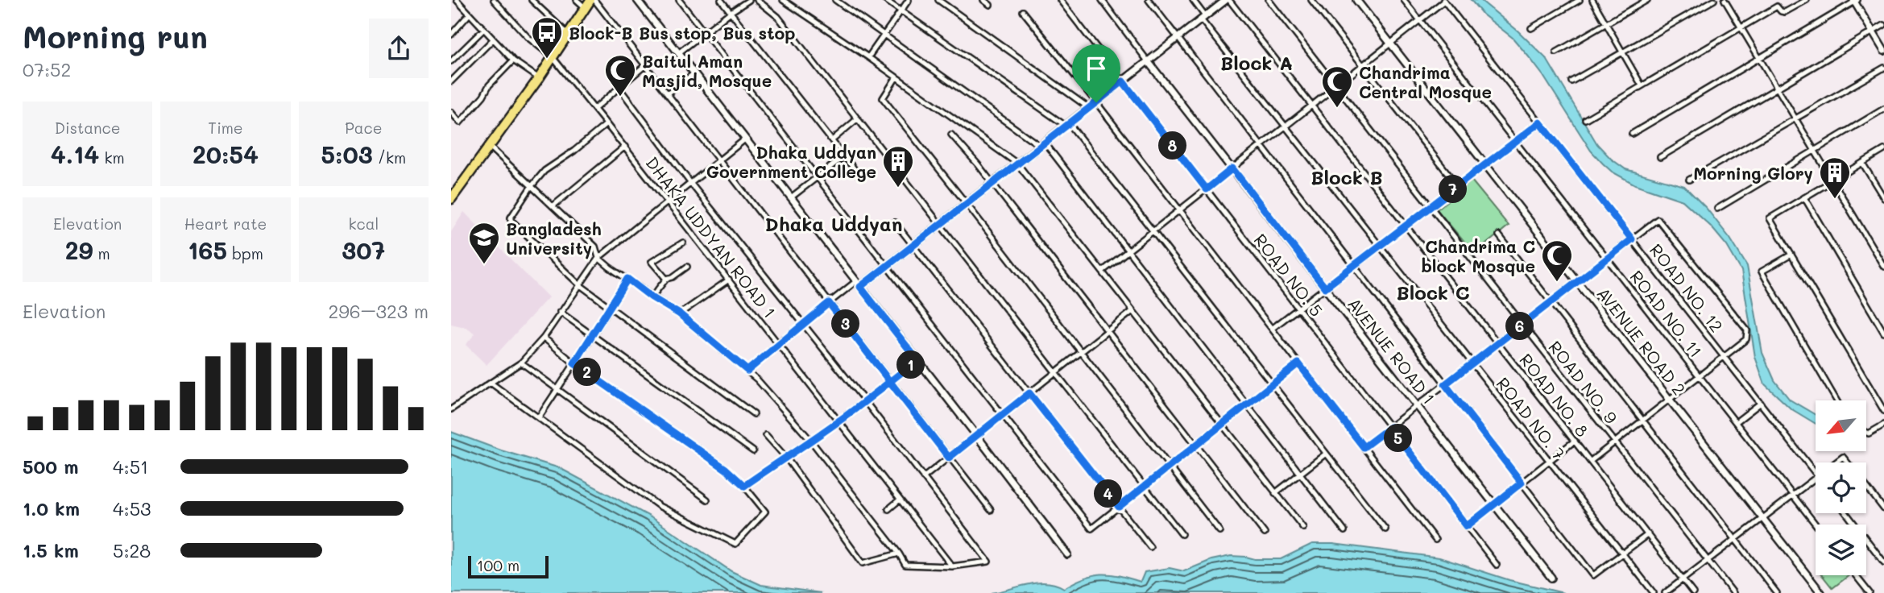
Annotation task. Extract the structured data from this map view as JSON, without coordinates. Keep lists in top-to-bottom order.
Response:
{
  "streets": {
    "street": [
      "DHAKA UDDYAN ROAD 1",
      "ROAD NO. 5",
      "ROAD NO. 12",
      "ROAD NO. 11",
      "AVENUE ROAD 2",
      "AVENUE ROAD 1",
      "ROAD NO. 9",
      "ROAD NO. 8",
      "ROAD NO. 7"
    ]
  },
  "districts": [
    "Block A",
    "Block B",
    "Dhaka Uddyan",
    "Block C"
  ],
  "places": {
    "bus stop": ["Block-B Bus stop, Bus stop"],
    "mosque": ["Baitul Aman Masjid, Mosque", "Chandrima Central Mosque", "Chandrima C block Mosque"],
    "building": ["Dhaka Uddyan Government College", "Morning Glory"],
    "school or university": ["Bangladesh University"]
  },
  "scale_bar": "100 m",
  "north": "bottom left",
  "page": {
    "heading": ["Morning run", "07:52"],
    "stats": [
      ["Distance", "4.14 km"],
      ["Time", "20:54"],
      ["Pace", "5:03 /km"],
      ["Elevation", "29 m"],
      ["Heart rate", "165 bpm"],
      ["kcal", "307"]
    ],
    "pins": [
      "8",
      "7",
      "3",
      "6",
      "1",
      "2",
      "5",
      "4"
    ],
    "chart": ["Elevation", "296–323 m"],
    "list": [
      {
        "name": "500 m",
        "note": "4:51"
      },
      {
        "name": "1.0 km",
        "note": "4:53"
      },
      {
        "name": "1.5 km",
        "note": "5:28"
      }
    ],
    "scale": "100 m"
  }
}
